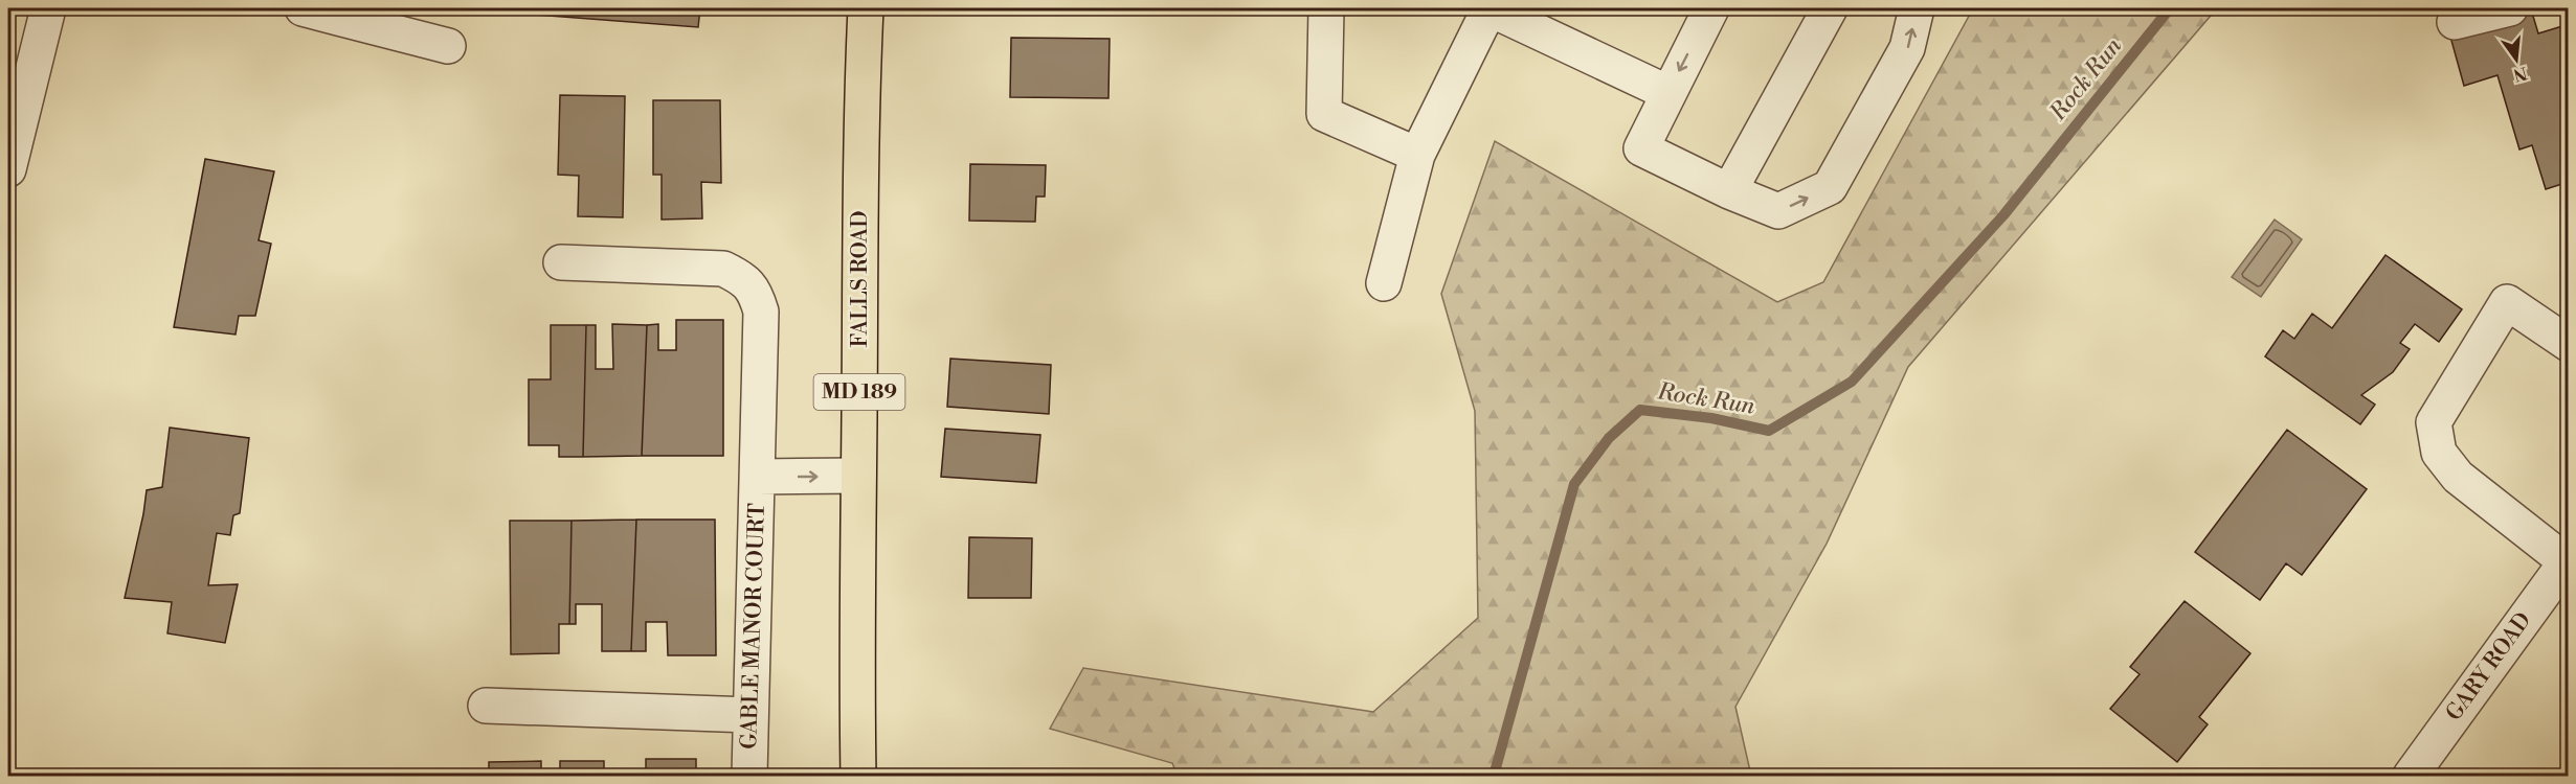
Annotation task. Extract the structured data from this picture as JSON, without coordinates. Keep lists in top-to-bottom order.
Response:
{
  "streets": {
    "main road": ["FALLS ROAD", "MD 189"],
    "street": ["GABLE MANOR COURT", "GARY ROAD"]
  },
  "crossings": [
    ["FALLS ROAD", "GABLE MANOR COURT"]
  ],
  "water": ["Rock Run"],
  "north": "bottom"
}
